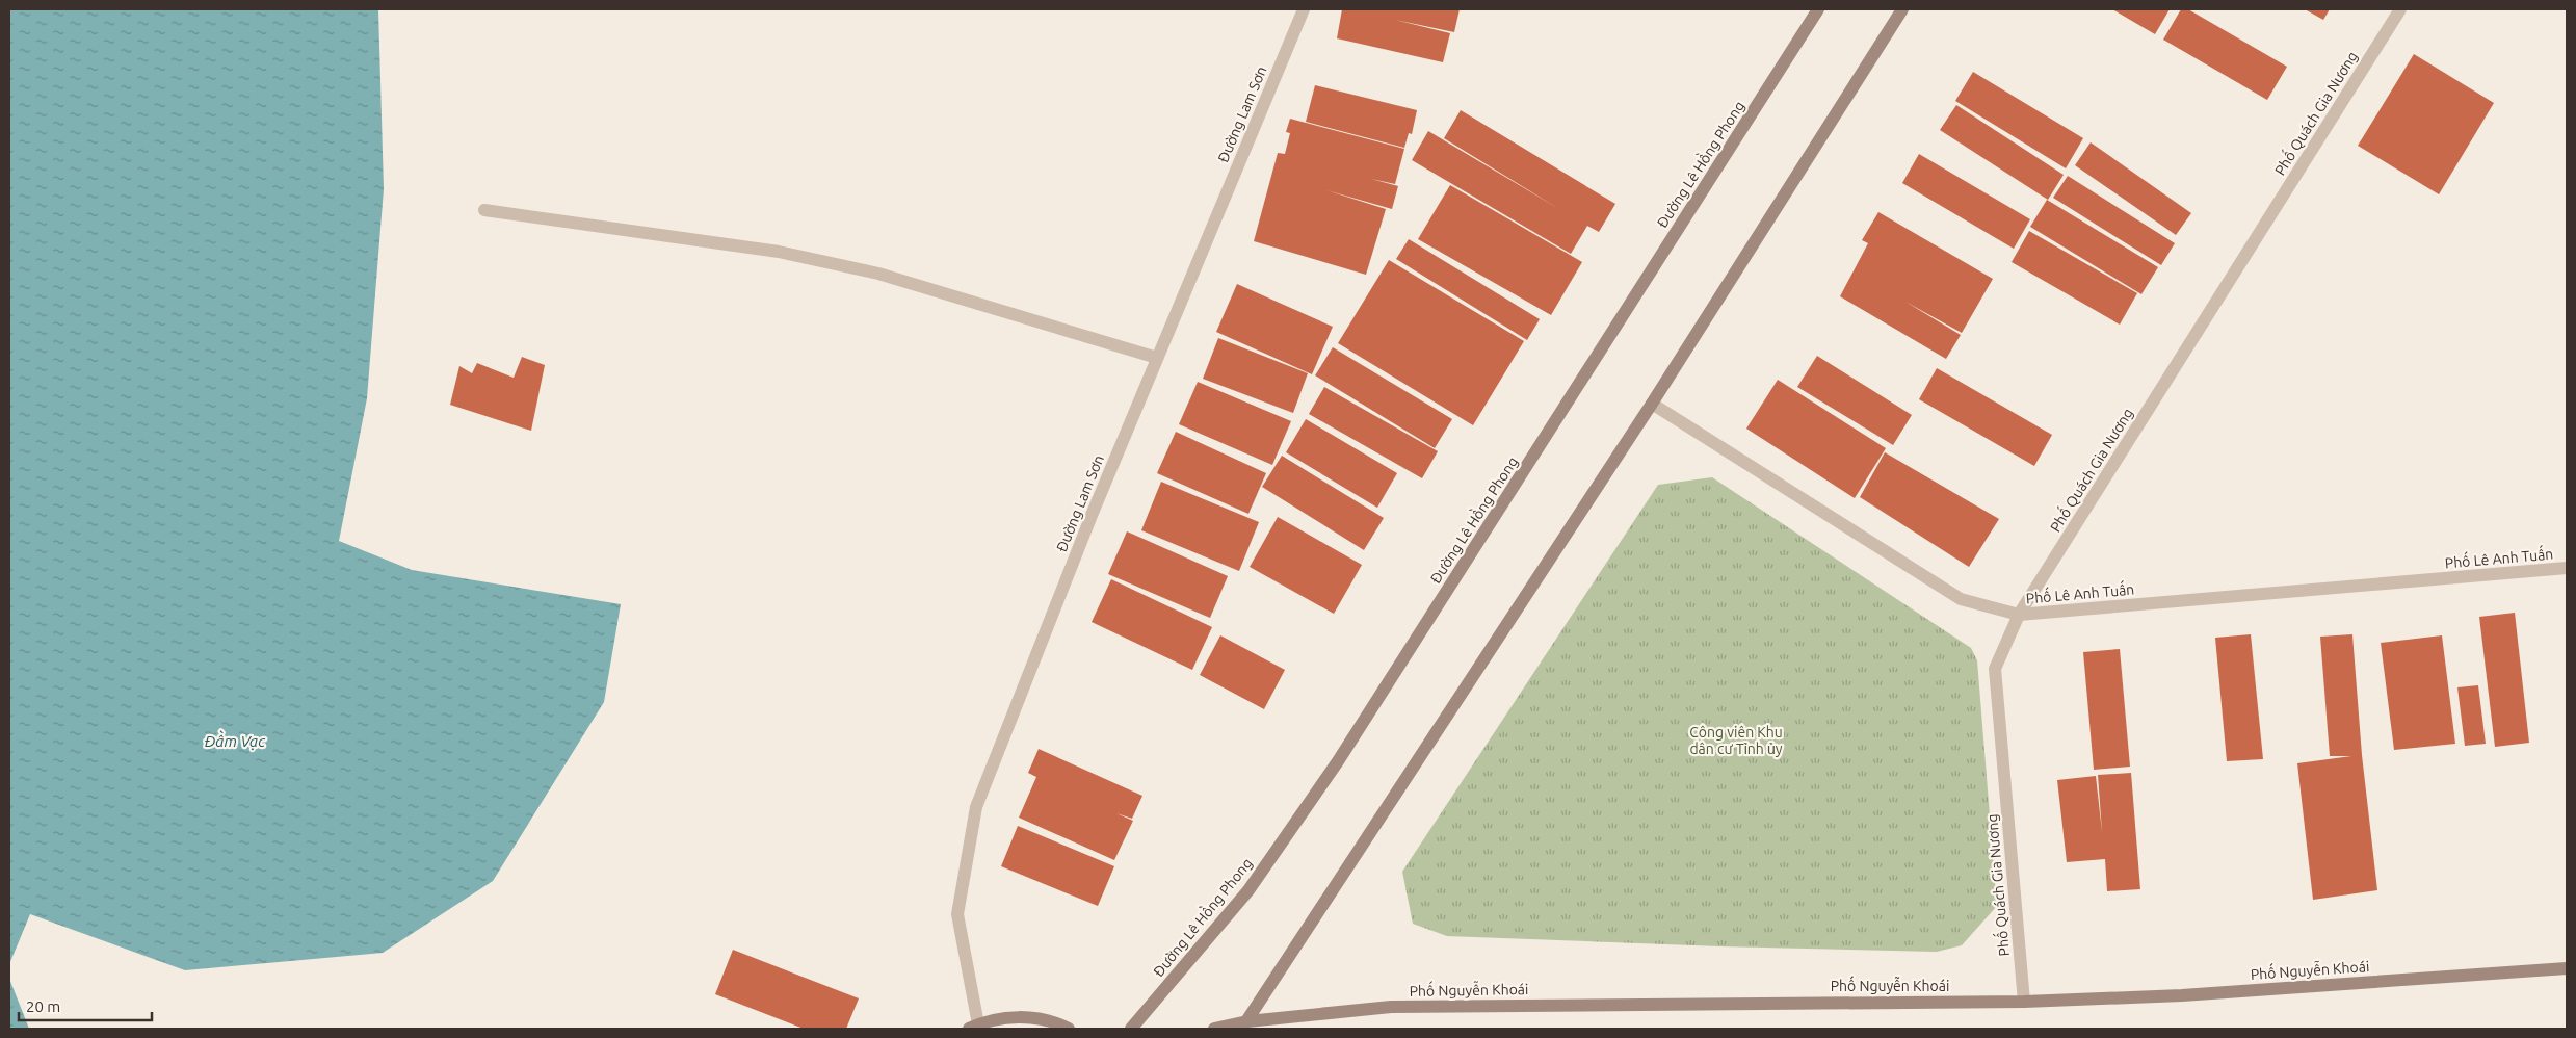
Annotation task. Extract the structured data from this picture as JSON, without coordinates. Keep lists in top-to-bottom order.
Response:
{
  "streets": {
    "main road": ["Đường Lê Hồng Phong", "Phố Nguyễn Khoái"],
    "street": ["Phố Quách Gia Nương", "Đường Lam Sơn", "Phố Lê Anh Tuấn"]
  },
  "crossings": [
    ["Phố Quách Gia Nương", "Phố Lê Anh Tuấn"],
    ["Phố Quách Gia Nương", "Phố Nguyễn Khoái"]
  ],
  "water": ["Đầm Vạc"],
  "parks": ["Công viên Khu dân cư Tỉnh ủy"],
  "scale_bar": "20 m"
}
